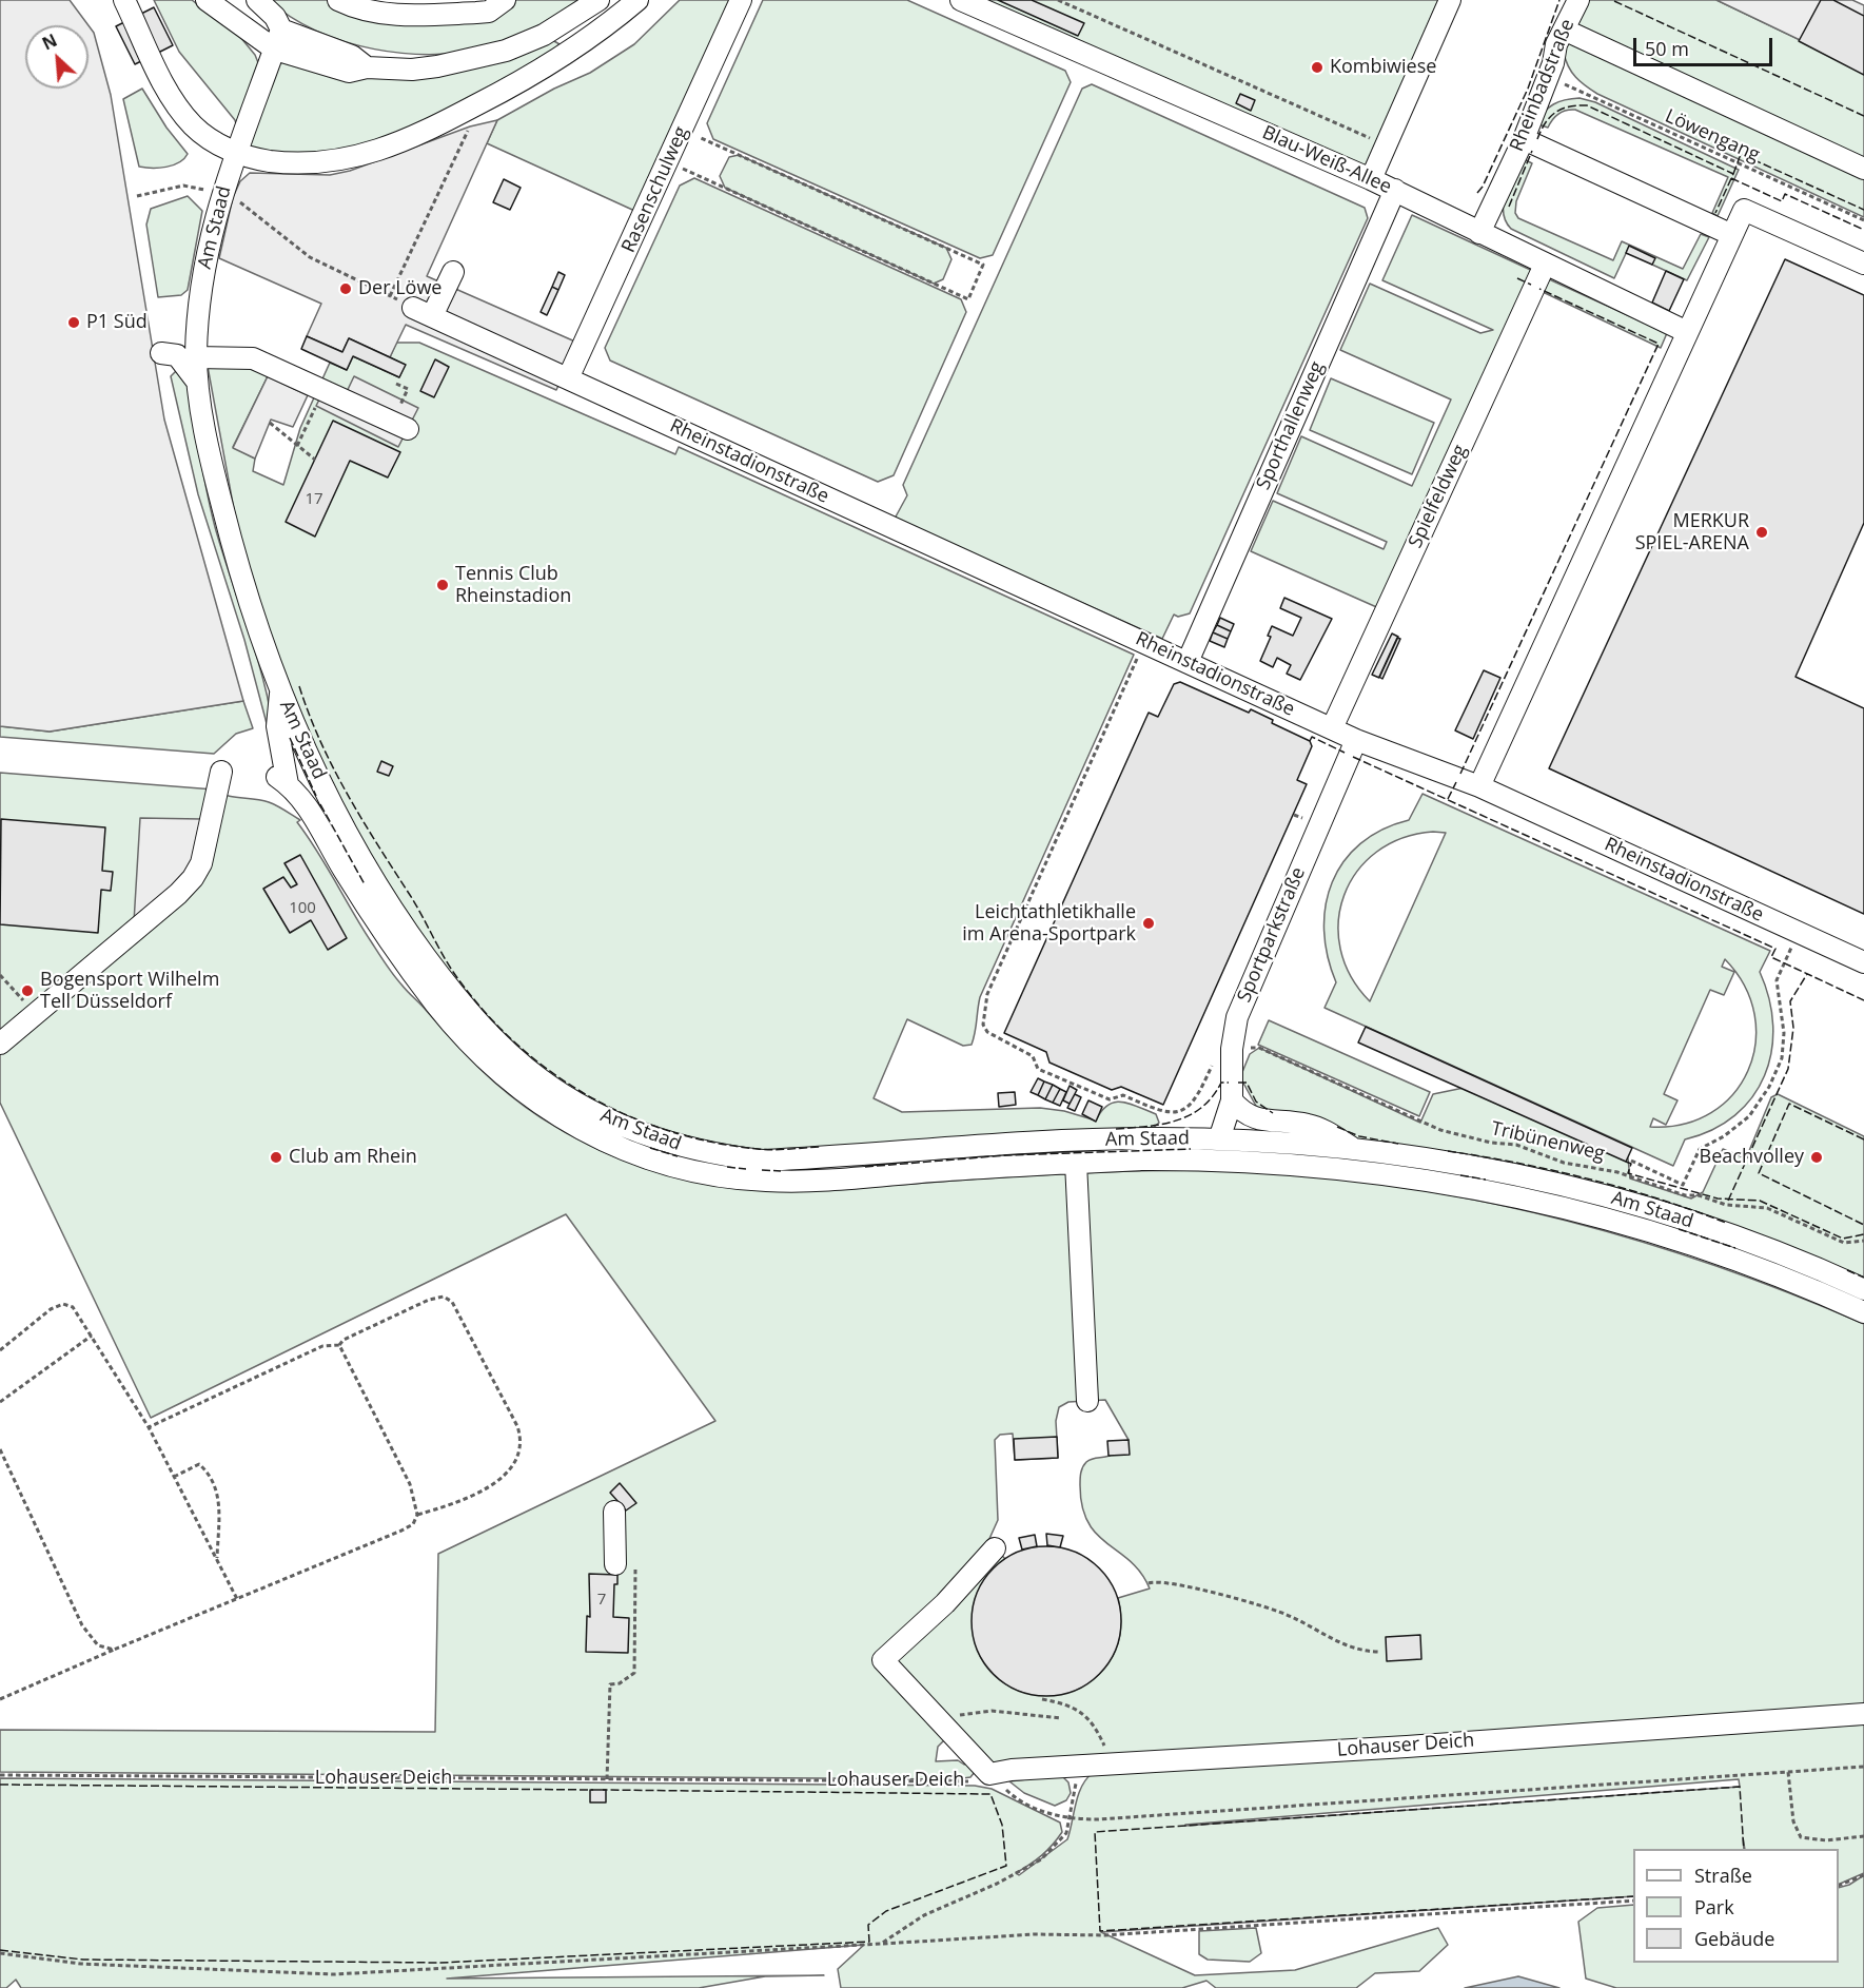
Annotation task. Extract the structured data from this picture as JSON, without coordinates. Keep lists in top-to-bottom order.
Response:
{
  "streets": {
    "street": [
      "Rheinbadstraße",
      "Blau-Weiß-Allee",
      "Rasenschulweg",
      "Am Staad",
      "Sporthallenweg",
      "Rheinstadionstraße",
      "Spielfeldweg",
      "Sportparkstraße",
      "Lohauser Deich"
    ],
    "path": ["Löwengang", "Tribünenweg"]
  },
  "crossings": [
    ["Rheinbadstraße", "Löwengang"],
    ["Rheinbadstraße", "Blau-Weiß-Allee"],
    ["Blau-Weiß-Allee", "Sporthallenweg"],
    ["Blau-Weiß-Allee", "Spielfeldweg"],
    ["Rasenschulweg", "Rheinstadionstraße"],
    ["Am Staad", "Sportparkstraße"],
    ["Sporthallenweg", "Rheinstadionstraße"],
    ["Rheinstadionstraße", "Spielfeldweg"],
    ["Rheinstadionstraße", "Sportparkstraße"],
    ["Sportparkstraße", "Tribünenweg"]
  ],
  "places": [
    "Kombiwiese",
    "Der Löwe",
    "P1 Süd",
    "MERKUR SPIEL-ARENA",
    "Tennis Club Rheinstadion",
    "Leichtathletikhalle im Arena-Sportpark",
    "Bogensport Wilhelm Tell Düsseldorf",
    "Club am Rhein",
    "Beachvolley"
  ],
  "house_numbers": ["17", "100", "7"],
  "legend": ["Straße", "Park", "Gebäude"],
  "scale_bar": "50 m",
  "north": "top left"
}
